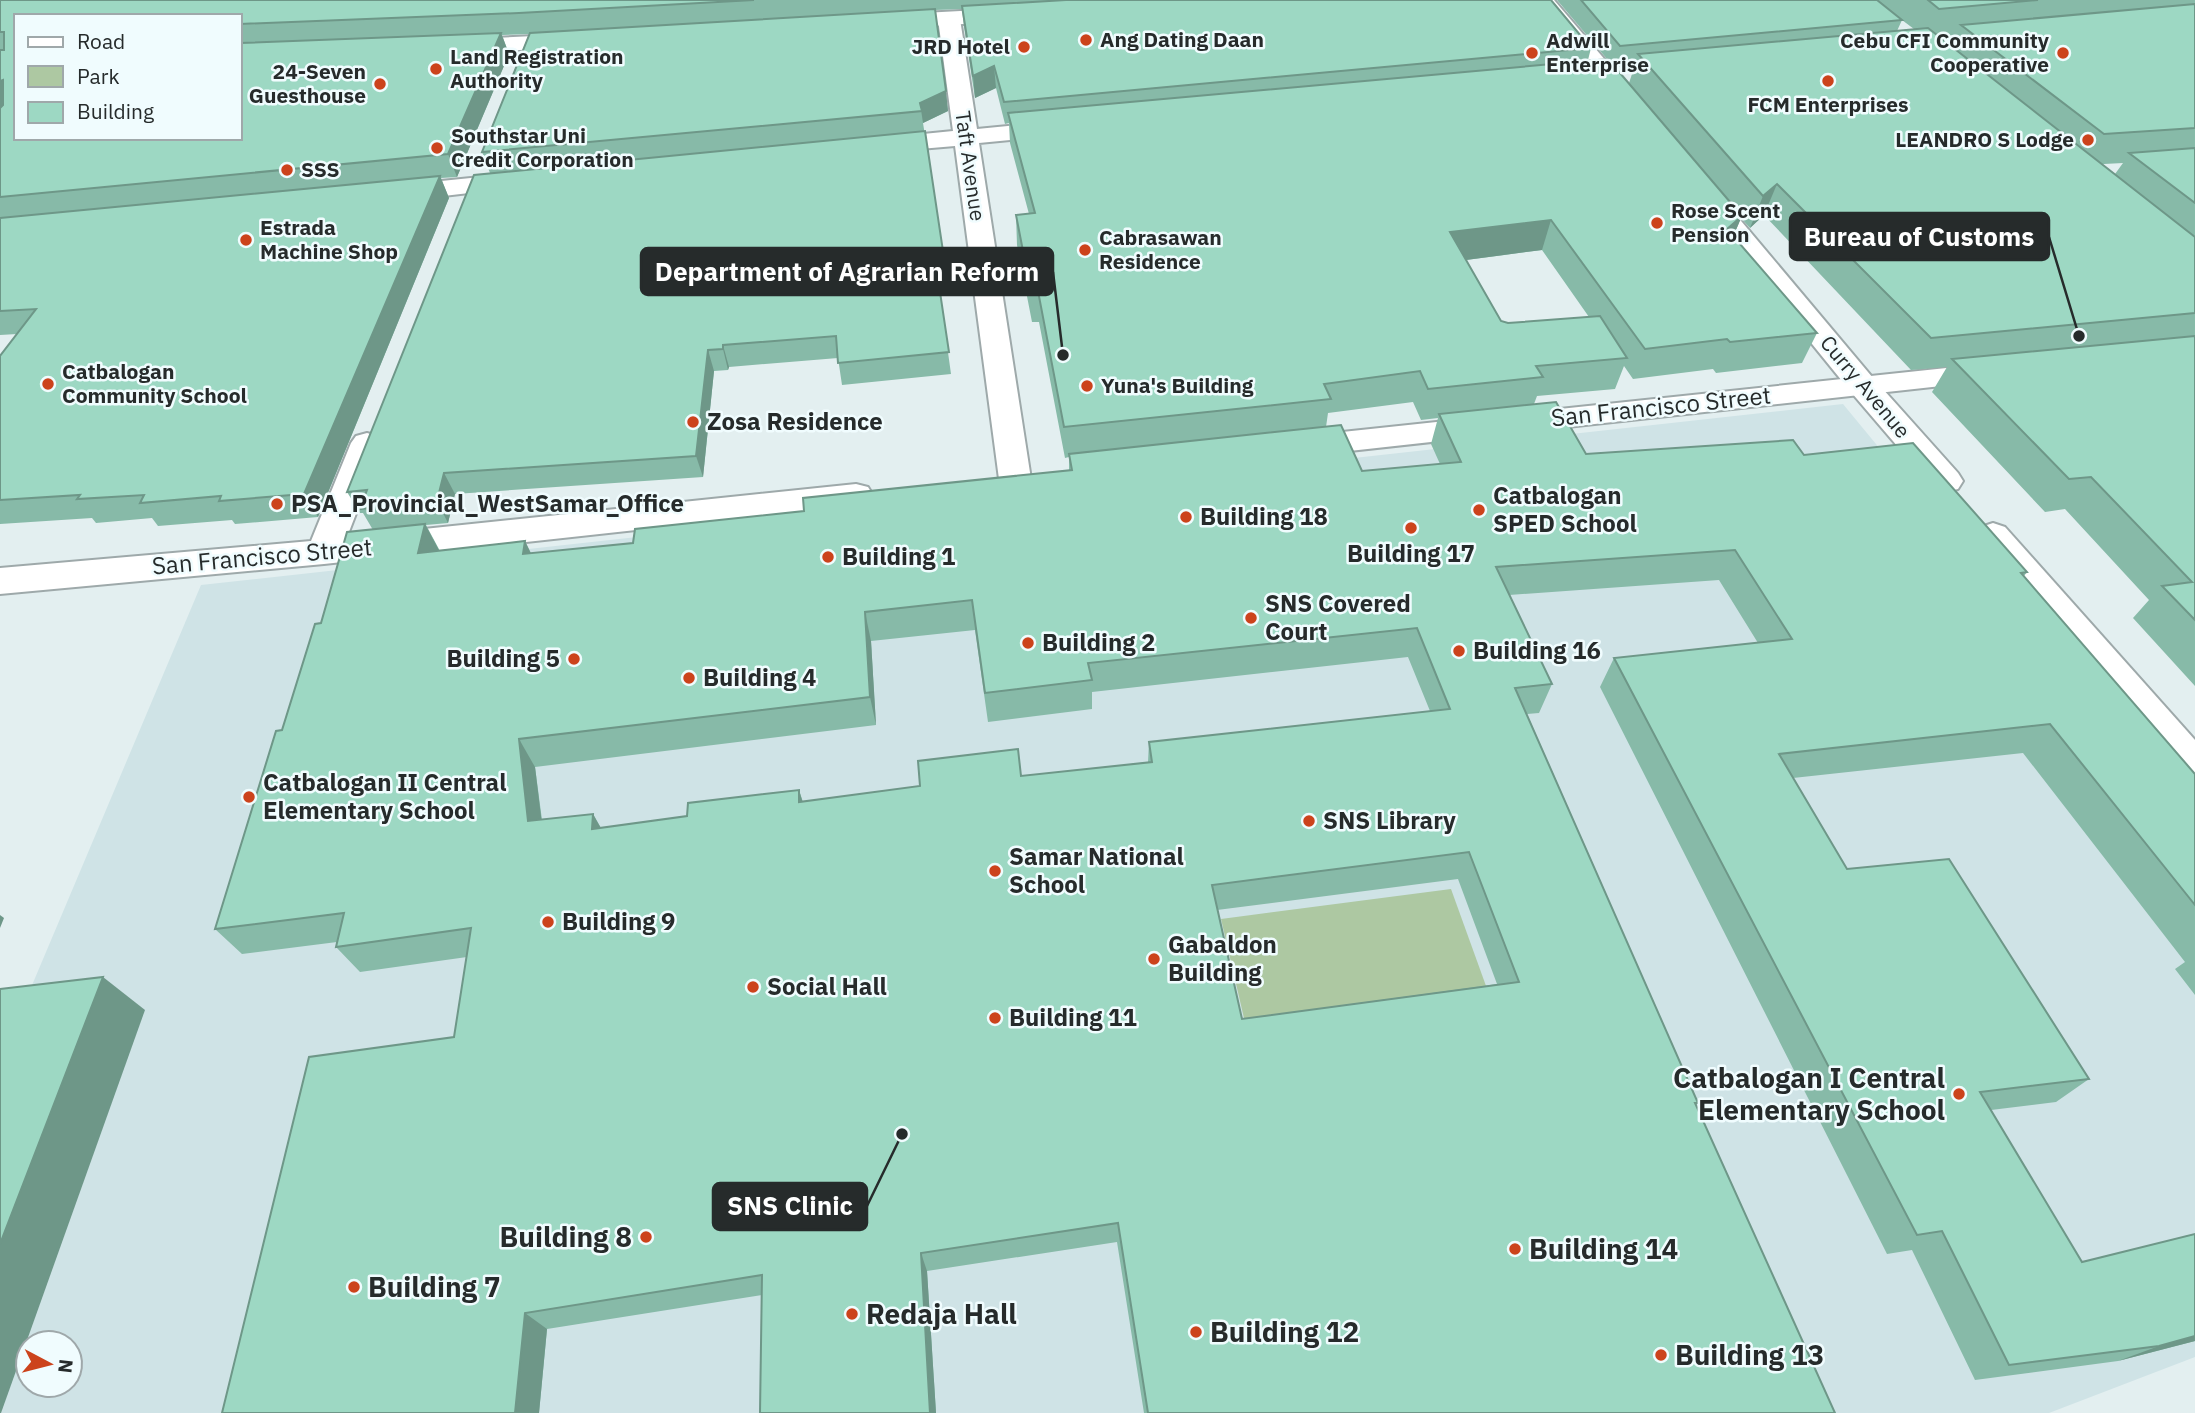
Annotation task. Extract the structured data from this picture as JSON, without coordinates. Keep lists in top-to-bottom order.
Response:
{
  "streets": {
    "street": ["Taft Avenue", "Curry Avenue", "San Francisco Street"]
  },
  "crossings": [
    ["Curry Avenue", "San Francisco Street"]
  ],
  "places": [
    "Ang Dating Daan",
    "JRD Hotel",
    "Adwill Enterprise",
    "Cebu CFI Community Cooperative",
    "Land Registration Authority",
    "FCM Enterprises",
    "24-Seven Guesthouse",
    "LEANDRO S Lodge",
    "Southstar Uni Credit Corporation",
    "SSS",
    "Rose Scent Pension",
    "Estrada Machine Shop",
    "Cabrasawan Residence",
    "Bureau of Customs",
    "Department of Agrarian Reform",
    "Catbalogan Community School",
    "Yuna's Building",
    "Zosa Residence",
    "PSA_Provincial_WestSamar_Office",
    "Catbalogan SPED School",
    "Building 18",
    "Building 17",
    "Building 1",
    "SNS Covered Court",
    "Building 2",
    "Building 16",
    "Building 5",
    "Building 4",
    "Catbalogan II Central Elementary School",
    "SNS Library",
    "Samar National School",
    "Building 9",
    "Gabaldon Building",
    "Social Hall",
    "Building 11",
    "Catbalogan I Central Elementary School",
    "SNS Clinic",
    "Building 8",
    "Building 14",
    "Building 7",
    "Redaja Hall",
    "Building 12",
    "Building 13"
  ],
  "legend": ["Road", "Park", "Building"],
  "north": "right"
}
